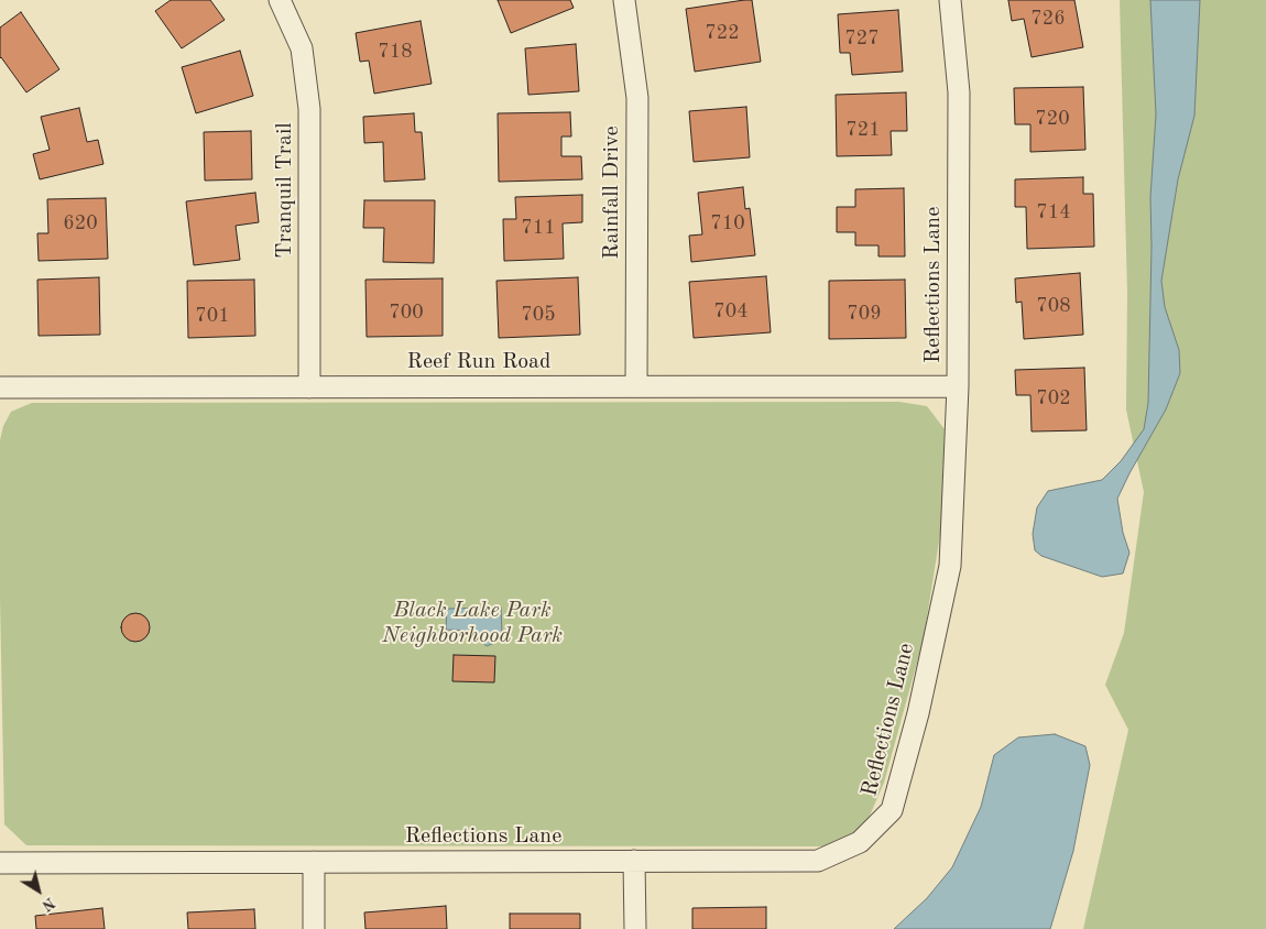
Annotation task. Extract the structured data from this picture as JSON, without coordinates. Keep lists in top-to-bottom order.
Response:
{
  "streets": {
    "street": [
      "Tranquil Trail",
      "Rainfall Drive",
      "Reflections Lane",
      "Reef Run Road"
    ]
  },
  "crossings": [
    ["Tranquil Trail", "Reef Run Road"],
    ["Rainfall Drive", "Reef Run Road"],
    ["Reflections Lane", "Reef Run Road"]
  ],
  "parks": ["Black Lake Park Neighborhood Park"],
  "house_numbers": [
    "726",
    "722",
    "727",
    "718",
    "720",
    "721",
    "714",
    "620",
    "710",
    "711",
    "708",
    "704",
    "700",
    "709",
    "705",
    "701",
    "702"
  ],
  "north": "bottom right"
}
